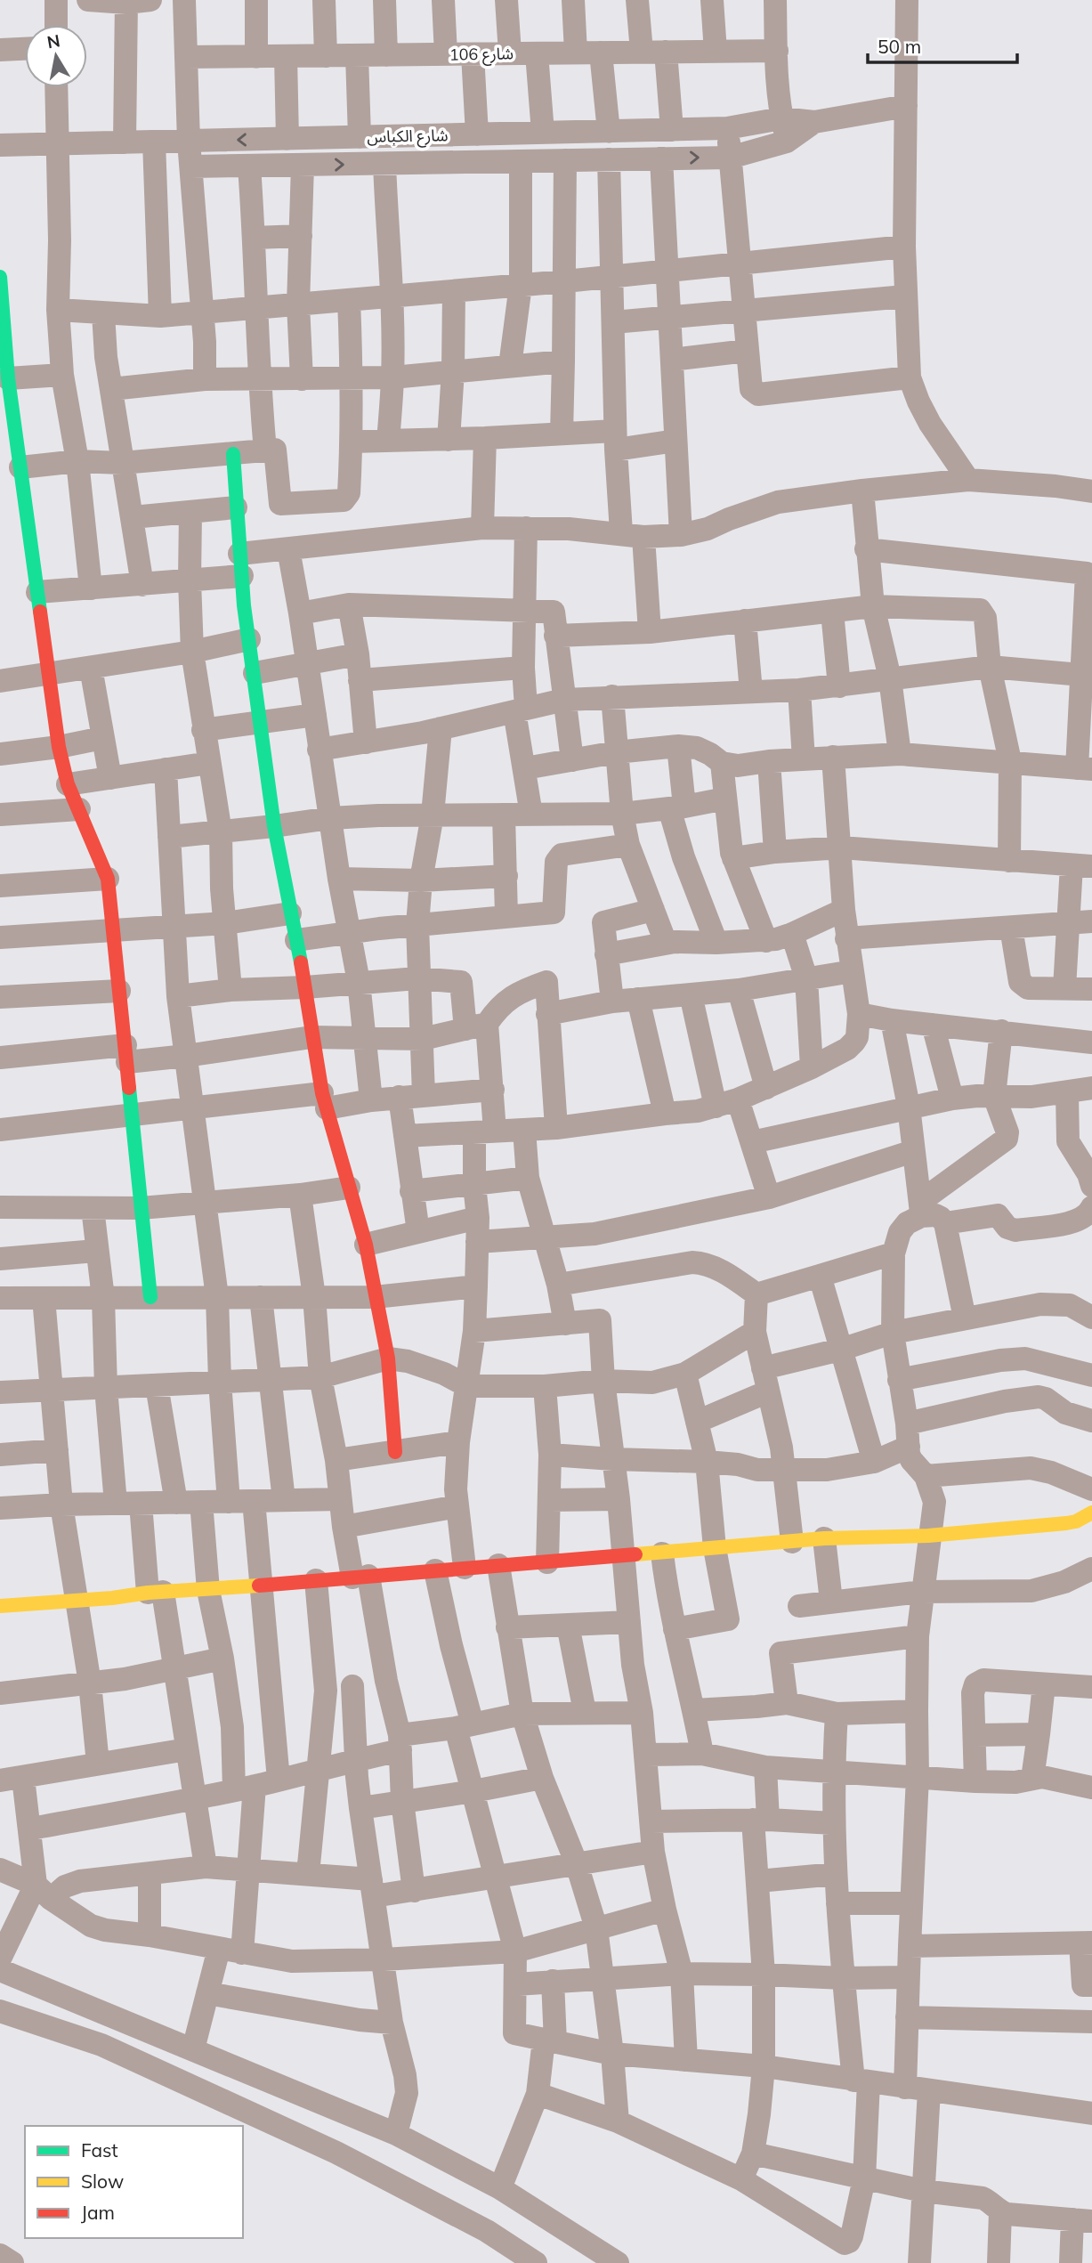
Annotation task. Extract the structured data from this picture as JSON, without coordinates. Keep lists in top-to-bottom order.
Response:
{
  "streets": {
    "street": ["شارع 106", "شارع الكباس"]
  },
  "legend": ["Fast", "Slow", "Jam"],
  "scale_bar": "50 m",
  "north": "top"
}
